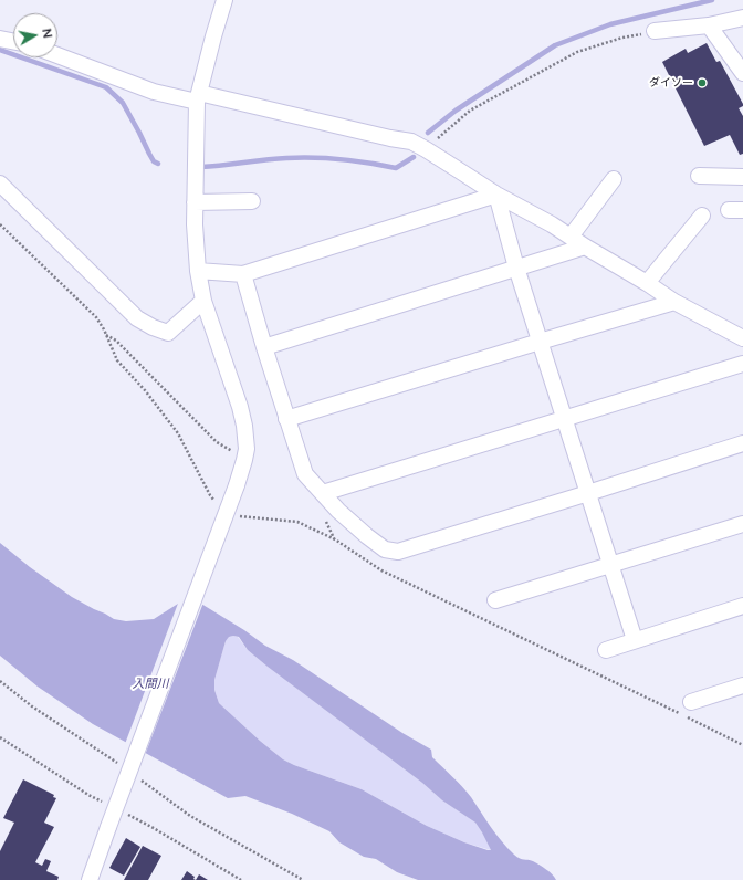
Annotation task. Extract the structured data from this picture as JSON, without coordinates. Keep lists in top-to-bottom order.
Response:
{
  "water": ["入間川"],
  "places": ["ダイソー"],
  "north": "right"
}
